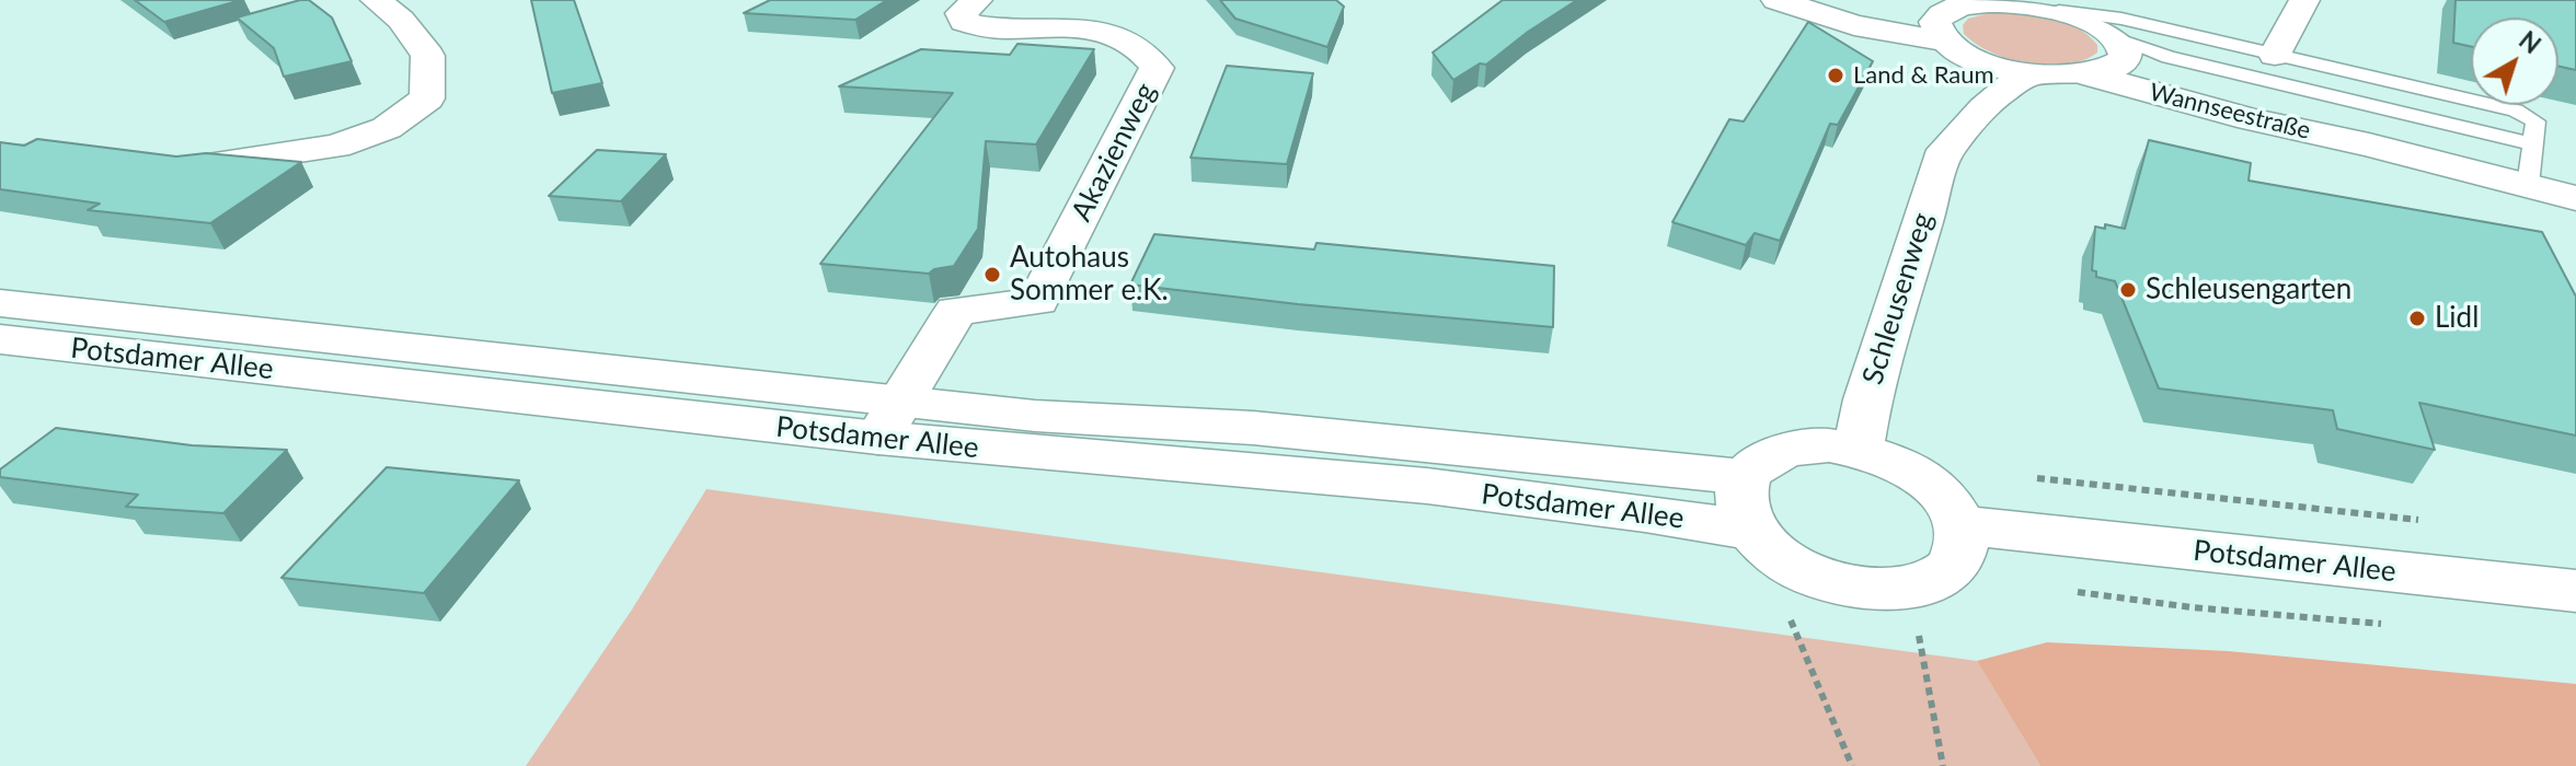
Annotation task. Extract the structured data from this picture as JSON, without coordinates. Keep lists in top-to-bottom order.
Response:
{
  "streets": {
    "street": [
      "Wannseestraße",
      "Akazienweg",
      "Schleusenweg",
      "Potsdamer Allee"
    ]
  },
  "crossings": [
    ["Wannseestraße", "Schleusenweg"],
    ["Akazienweg", "Potsdamer Allee"],
    ["Schleusenweg", "Potsdamer Allee"]
  ],
  "places": [
    "Land & Raum",
    "Autohaus Sommer e.K.",
    "Schleusengarten",
    "Lidl"
  ],
  "north": "top right"
}
